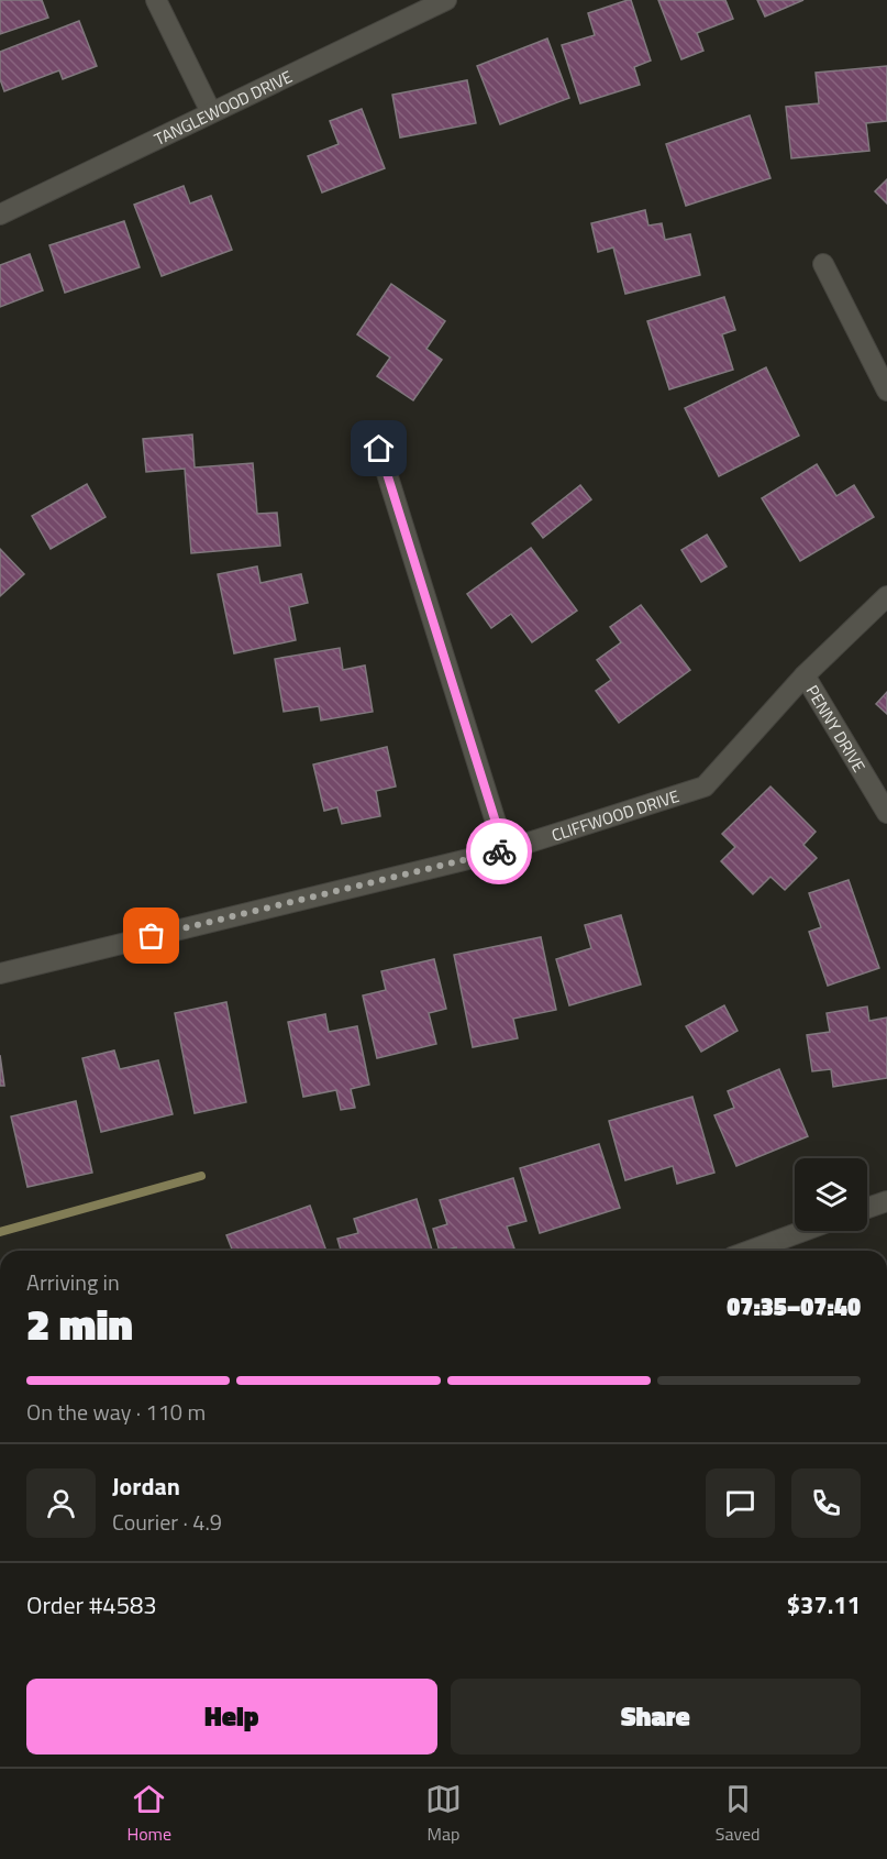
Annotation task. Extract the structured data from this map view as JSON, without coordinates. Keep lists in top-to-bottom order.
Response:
{
  "streets": {
    "street": ["TANGLEWOOD DRIVE", "PENNY DRIVE", "CLIFFWOOD DRIVE"]
  },
  "crossings": [
    ["PENNY DRIVE", "CLIFFWOOD DRIVE"]
  ],
  "page": {
    "heading": ["2 min", "Arriving in", "07:35–07:40"],
    "panel": [
      "Jordan",
      "Courier · 4.9",
      "Order #4583",
      "$37.11"
    ],
    "bar": "On the way · 110 m",
    "buttons": ["Help", "Share"],
    "tabs": ["Home", "Map", "Saved"]
  }
}
